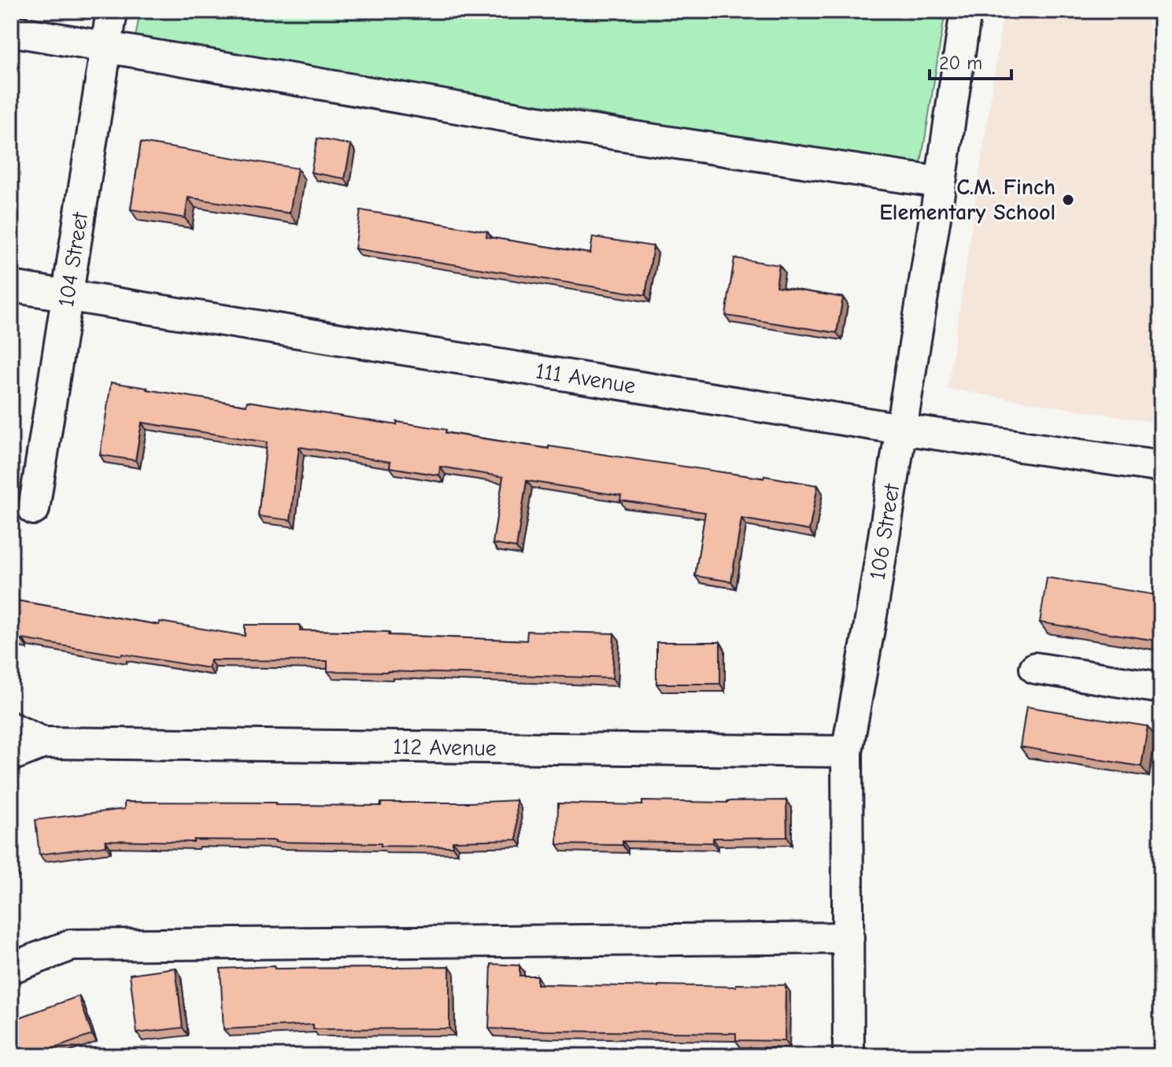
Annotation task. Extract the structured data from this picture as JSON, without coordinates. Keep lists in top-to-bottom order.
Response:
{
  "streets": {
    "street": [
      "104 Street",
      "111 Avenue",
      "106 Street",
      "112 Avenue"
    ]
  },
  "crossings": [
    ["104 Street", "111 Avenue"],
    ["111 Avenue", "106 Street"],
    ["106 Street", "112 Avenue"]
  ],
  "places": ["C.M. Finch Elementary School"],
  "scale_bar": "20 m"
}
